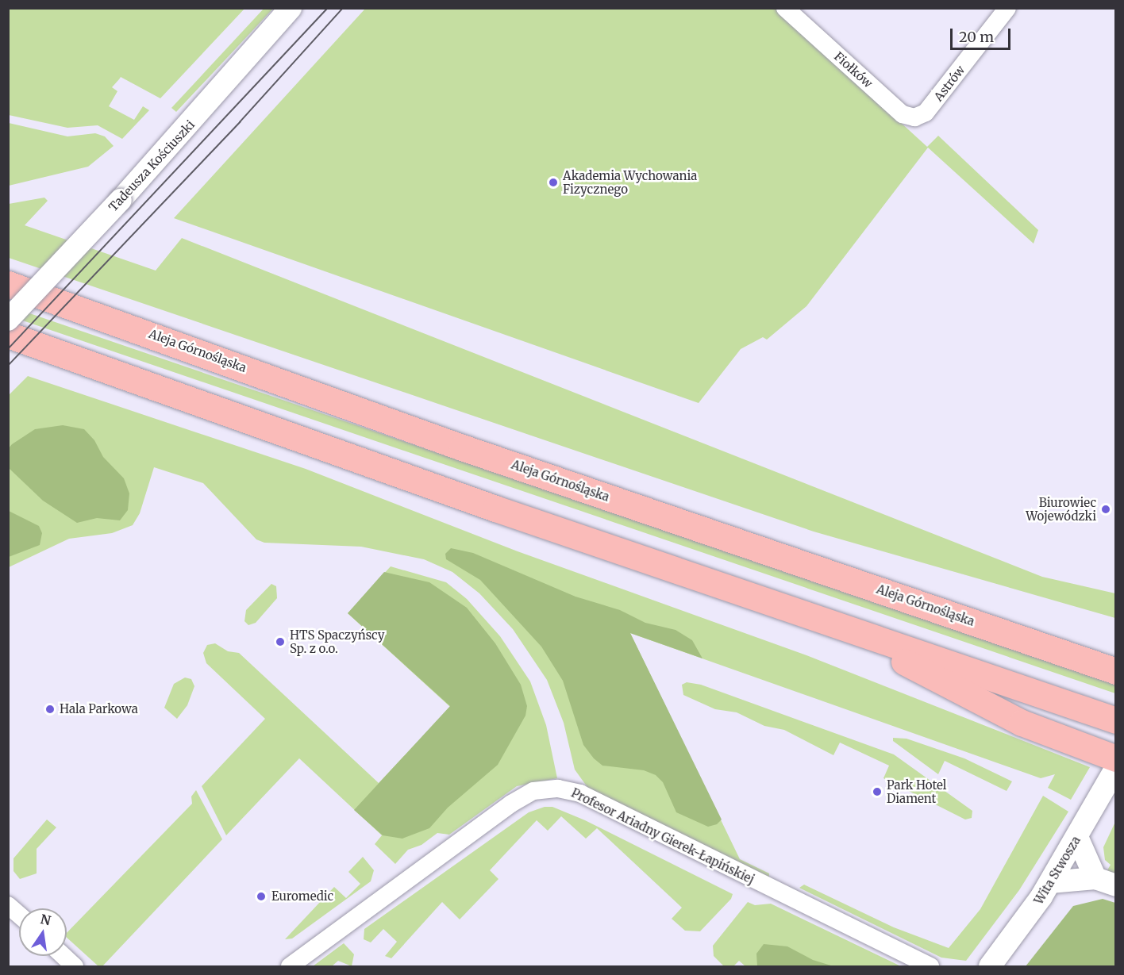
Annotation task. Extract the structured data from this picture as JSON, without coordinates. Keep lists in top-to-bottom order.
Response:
{
  "streets": {
    "highway": ["Aleja Górnośląska"],
    "street": [
      "Fiołków",
      "Astrów",
      "Tadeusza Kościuszki",
      "Profesor Ariadny Gierek-Łapińskiej",
      "Wita Stwosza"
    ]
  },
  "crossings": [
    ["Fiołków", "Astrów"]
  ],
  "places": [
    "Akademia Wychowania Fizycznego",
    "Biurowiec Wojewódzki",
    "HTS Spaczyńscy Sp. z o.o.",
    "Hala Parkowa",
    "Park Hotel Diament",
    "Euromedic"
  ],
  "scale_bar": "20 m",
  "north": "top"
}
